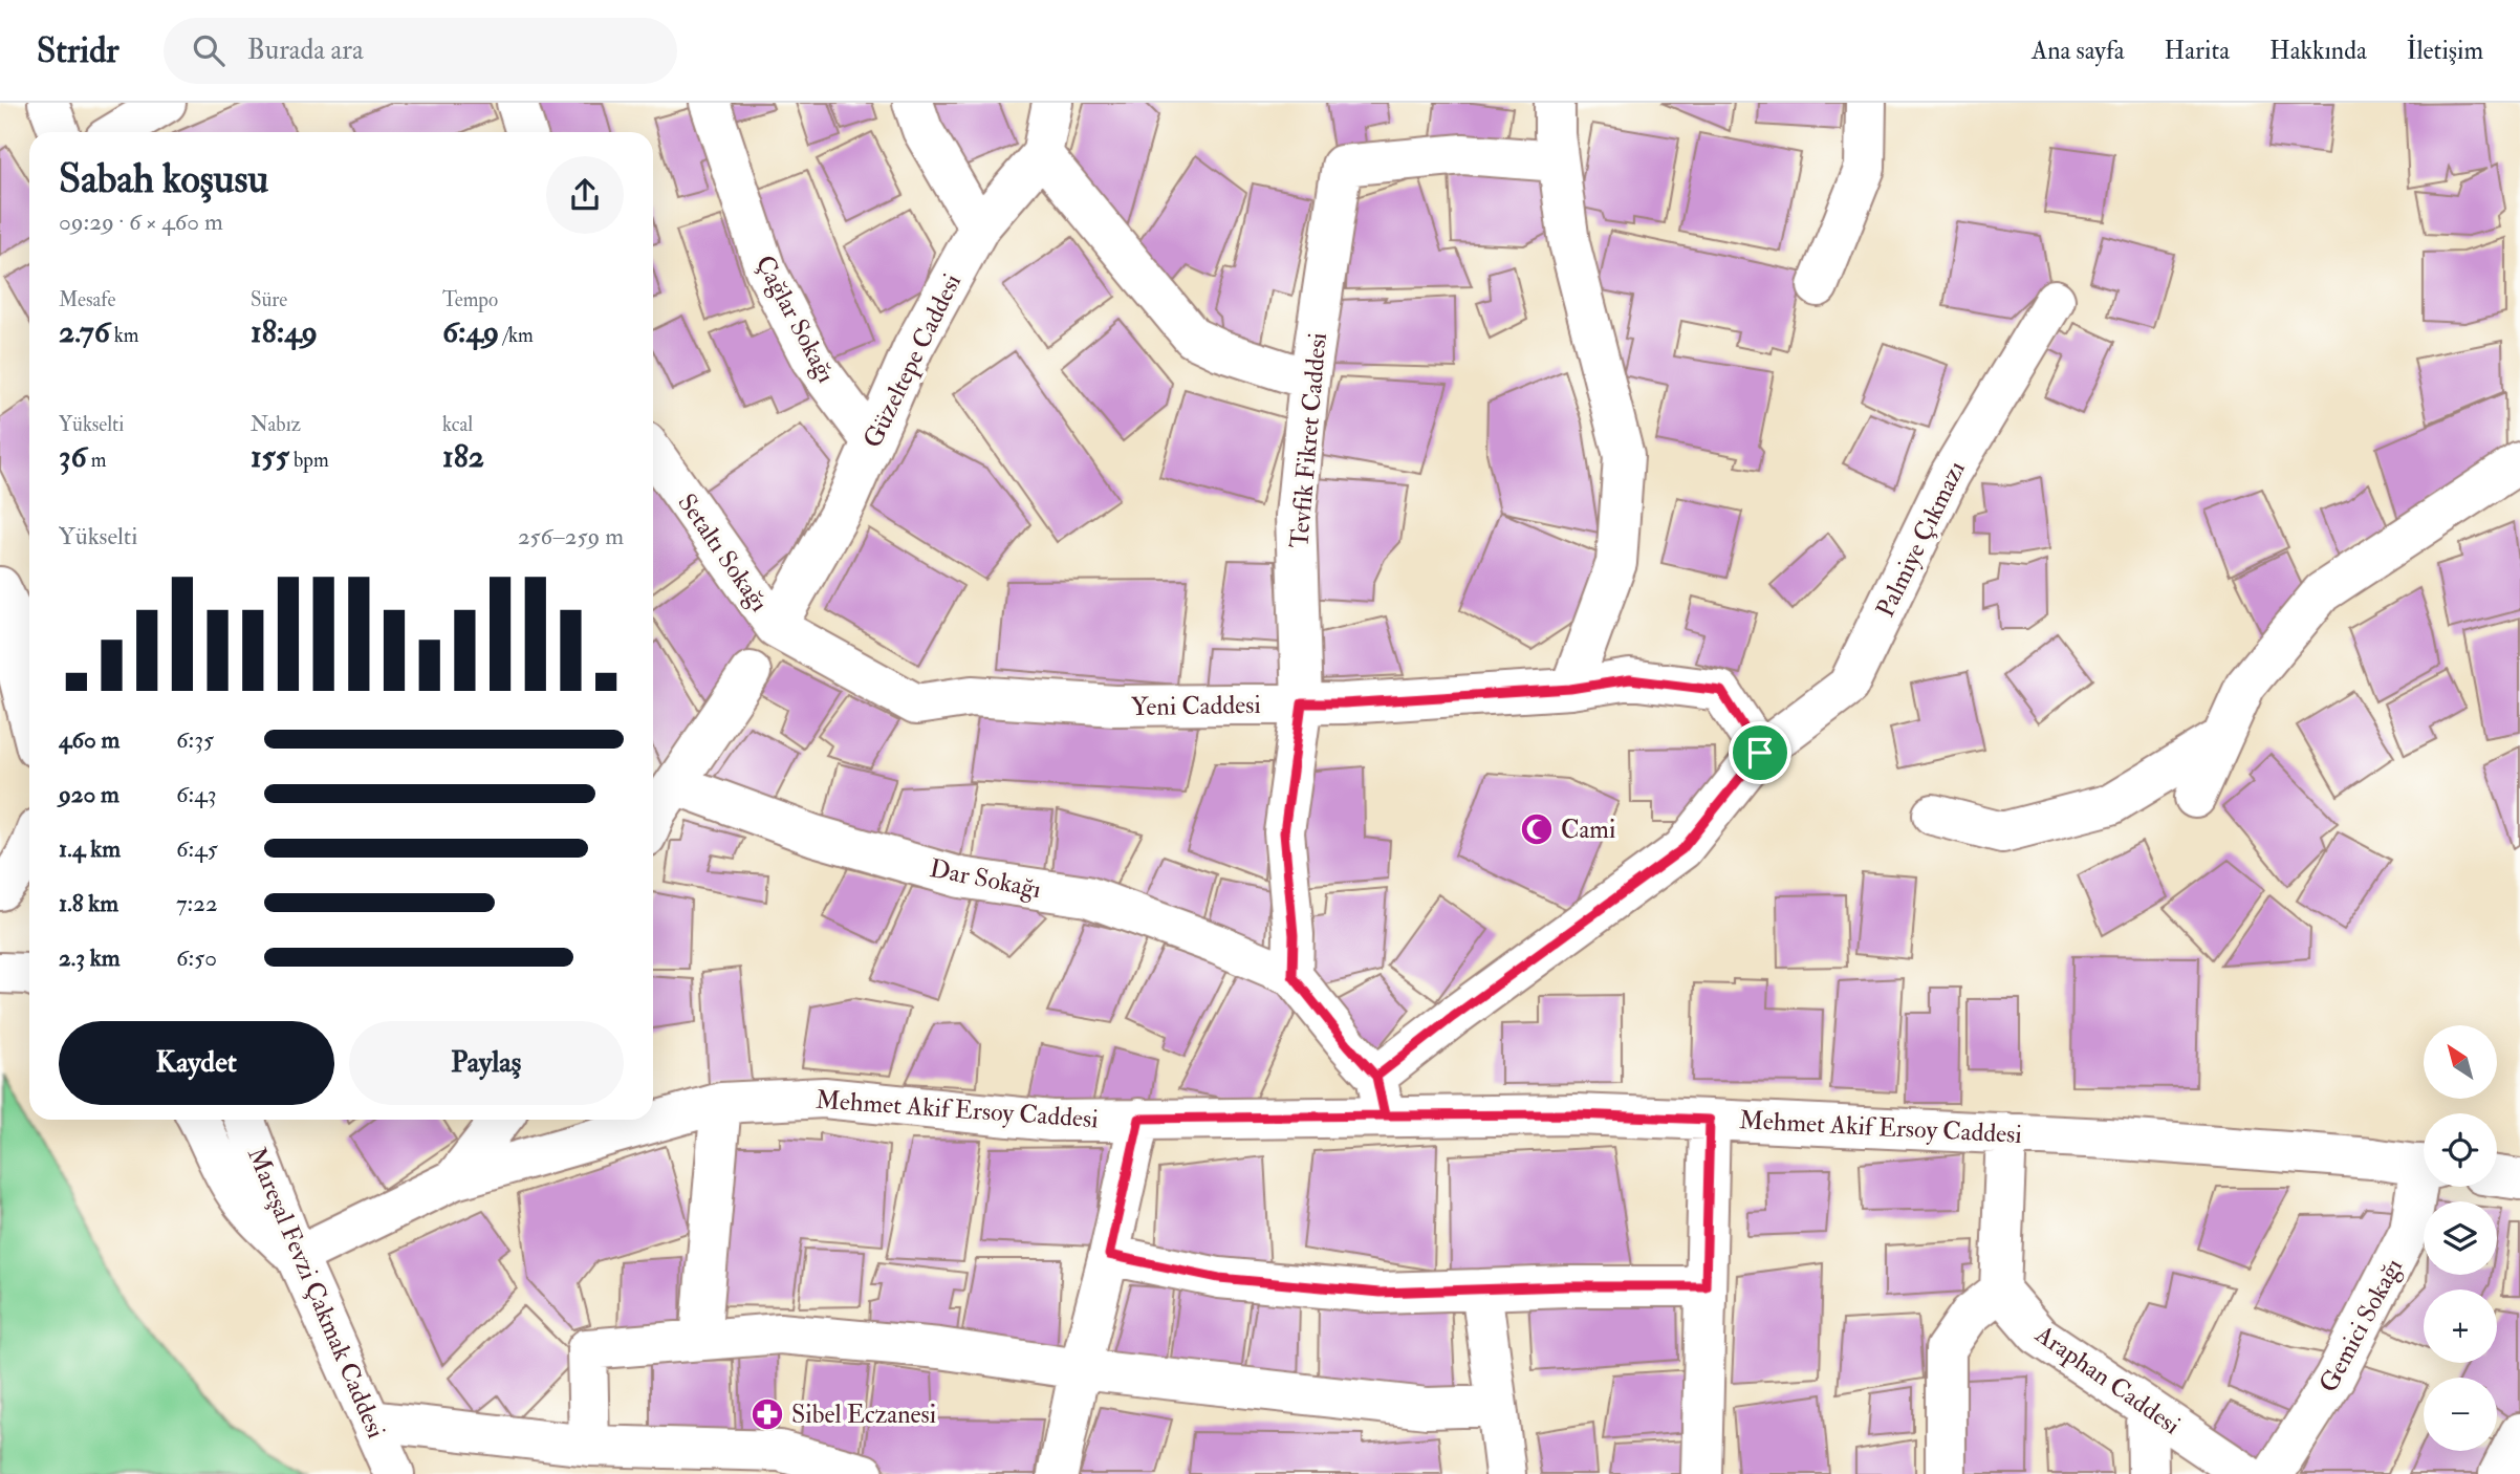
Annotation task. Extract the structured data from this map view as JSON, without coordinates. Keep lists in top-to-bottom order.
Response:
{
  "streets": {
    "street": [
      "Çağlar Sokağı",
      "Güzeltepe Caddesi",
      "Tevfik Fikret Caddesi",
      "Palmiye Çıkmazı",
      "Setaltı Sokağı",
      "Yeni Caddesi",
      "Dar Sokağı",
      "Mehmet Akif Ersoy Caddesi",
      "Mareşal Fevzi Çakmak Caddesi",
      "Gemici Sokağı",
      "Araphan Caddesi"
    ]
  },
  "crossings": [
    ["Çağlar Sokağı", "Güzeltepe Caddesi"],
    ["Güzeltepe Caddesi", "Setaltı Sokağı"],
    ["Güzeltepe Caddesi", "Yeni Caddesi"],
    ["Tevfik Fikret Caddesi", "Yeni Caddesi"],
    ["Tevfik Fikret Caddesi", "Dar Sokağı"],
    ["Palmiye Çıkmazı", "Yeni Caddesi"],
    ["Setaltı Sokağı", "Yeni Caddesi"],
    ["Mehmet Akif Ersoy Caddesi", "Mareşal Fevzi Çakmak Caddesi"]
  ],
  "places": {
    "mosque": ["Cami"],
    "pharmacy": ["Sibel Eczanesi"]
  },
  "north": "top left",
  "page": {
    "header": "Stridr",
    "search": "Burada ara",
    "nav": [
      "Ana sayfa",
      "Harita",
      "Hakkında",
      "İletişim"
    ],
    "heading": ["Sabah koşusu", "09:29 · 6 × 460 m"],
    "stats": [
      ["Mesafe", "2.76 km"],
      ["Süre", "18:49"],
      ["Tempo", "6:49 /km"],
      ["Yükselti", "36 m"],
      ["Nabız", "155 bpm"],
      ["kcal", "182"]
    ],
    "chart": ["Yükselti", "256–259 m"],
    "list": [
      {
        "name": "460 m",
        "note": "6:35"
      },
      {
        "name": "920 m",
        "note": "6:43"
      },
      {
        "name": "1.4 km",
        "note": "6:45"
      },
      {
        "name": "1.8 km",
        "note": "7:22"
      },
      {
        "name": "2.3 km",
        "note": "6:50"
      }
    ],
    "buttons": ["Kaydet", "Paylaş"],
    "map_buttons": ["+", "−"]
  }
}
